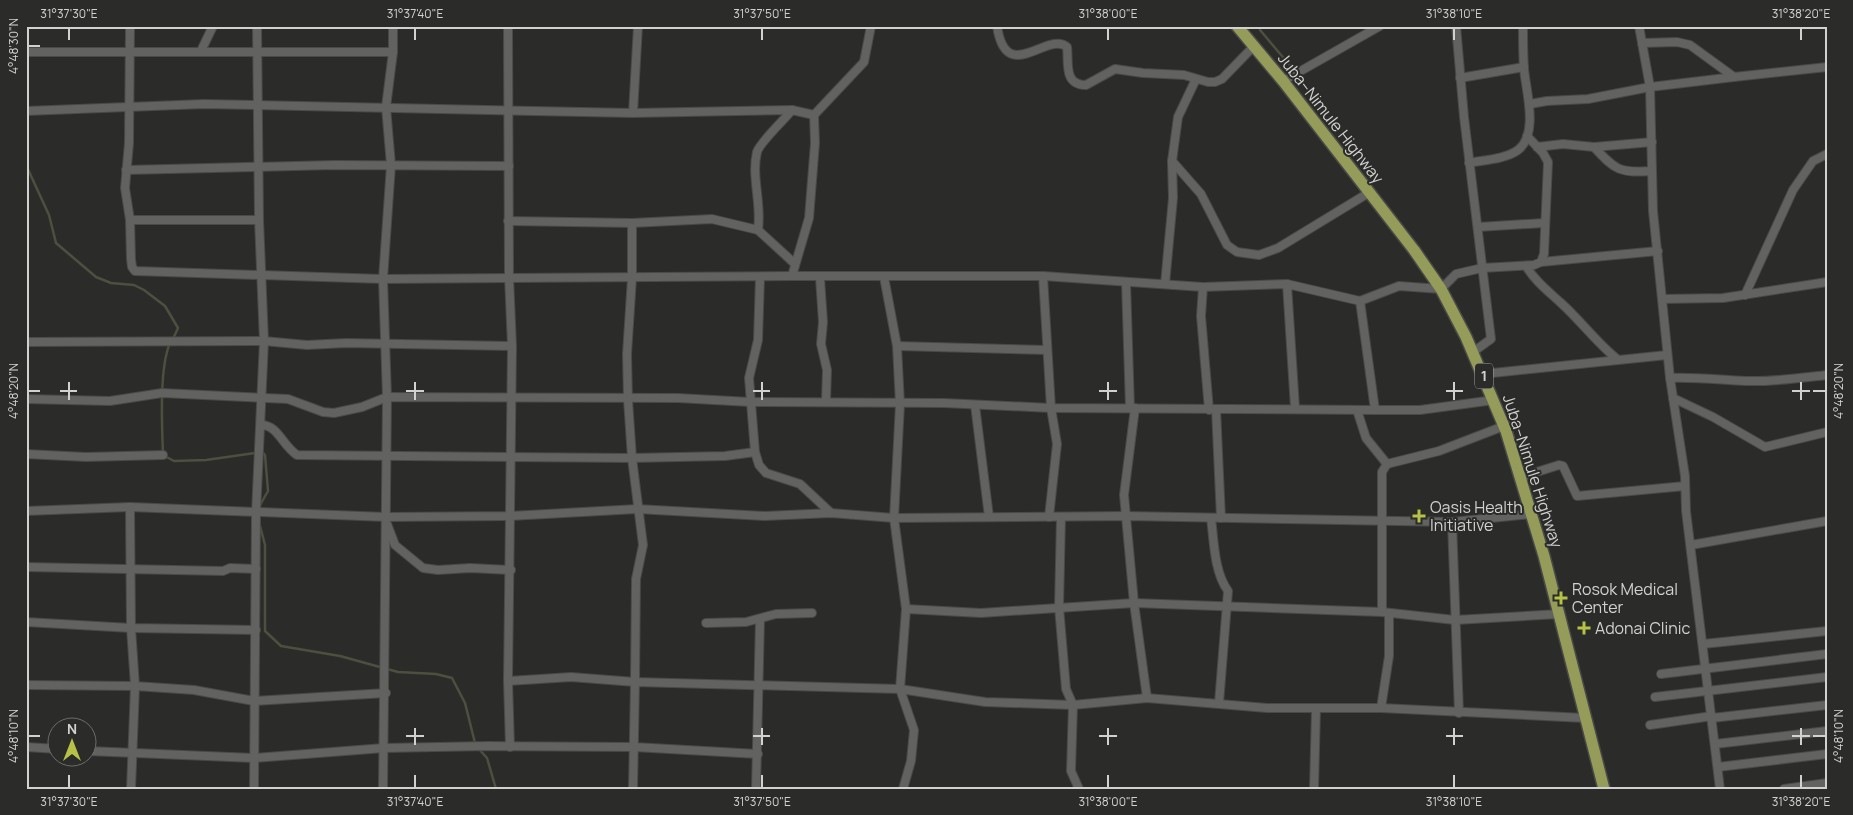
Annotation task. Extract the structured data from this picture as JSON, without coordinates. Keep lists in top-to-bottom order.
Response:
{
  "streets": {
    "main road": ["Juba–Nimule Highway", "1"]
  },
  "places": {
    "health": ["Oasis Health Initiative", "Rosok Medical Center", "Adonai Clinic"]
  },
  "north": "top",
  "coordinates": [
    "31°37'30\"E",
    "31°37'40\"E",
    "31°37'50\"E",
    "31°38'00\"E",
    "31°38'10\"E",
    "31°38'20\"E",
    "4°48'30\"N",
    "4°48'20\"N",
    "4°48'10\"N"
  ]
}
